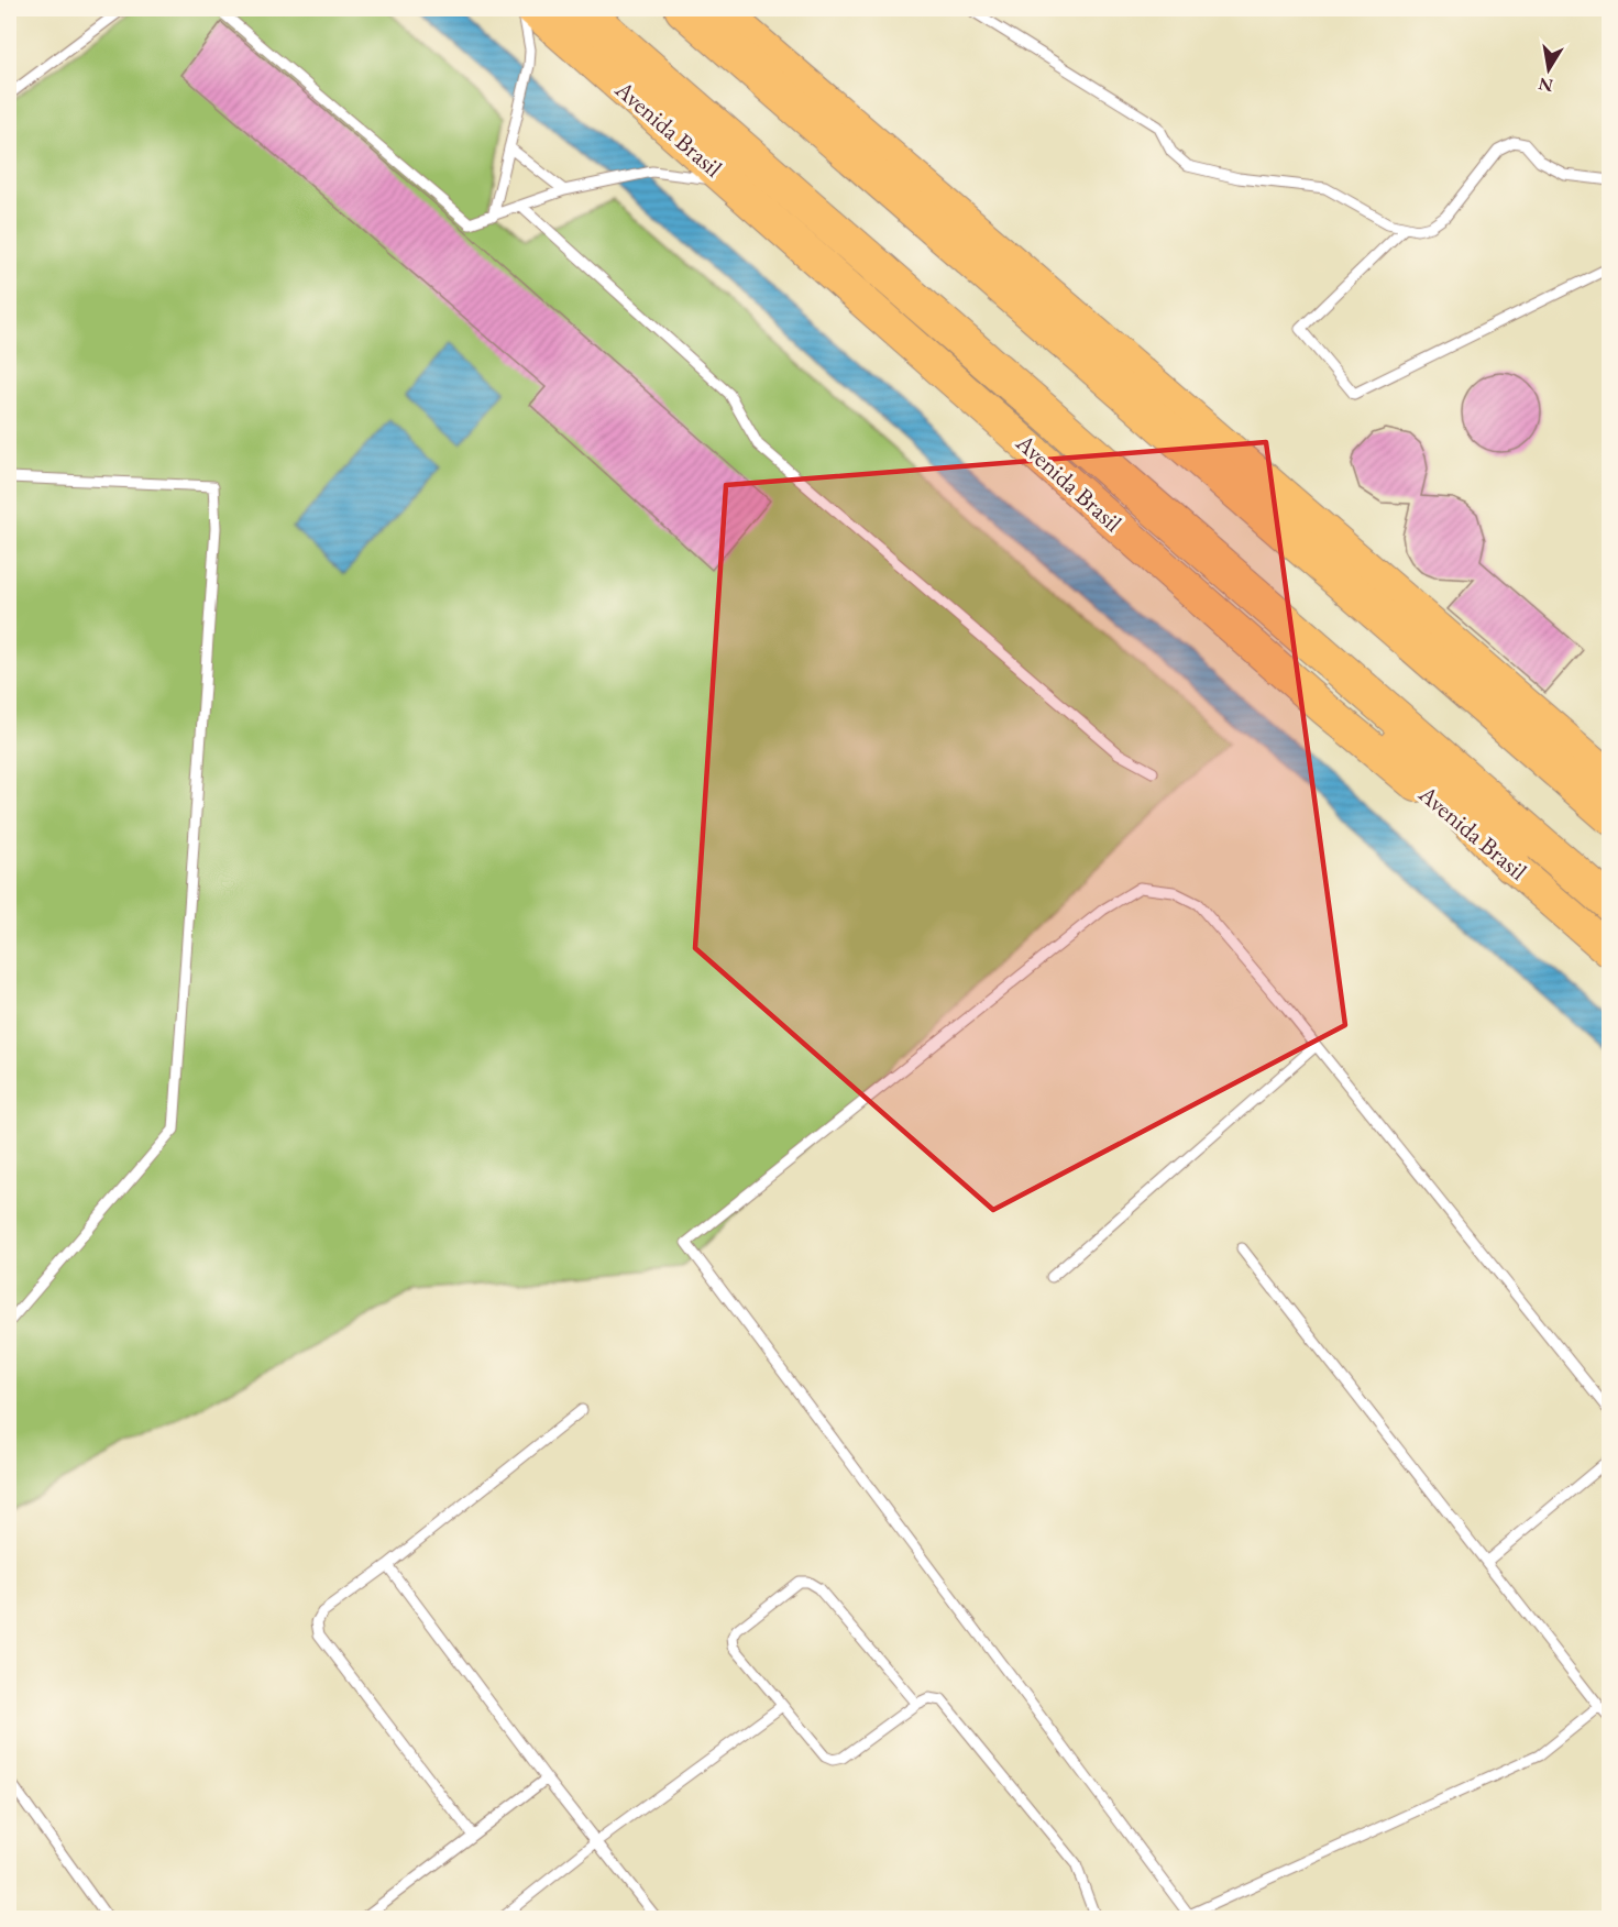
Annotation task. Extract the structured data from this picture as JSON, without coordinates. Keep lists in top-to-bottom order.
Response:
{
  "streets": {
    "highway": ["Avenida Brasil"]
  },
  "north": "bottom"
}
